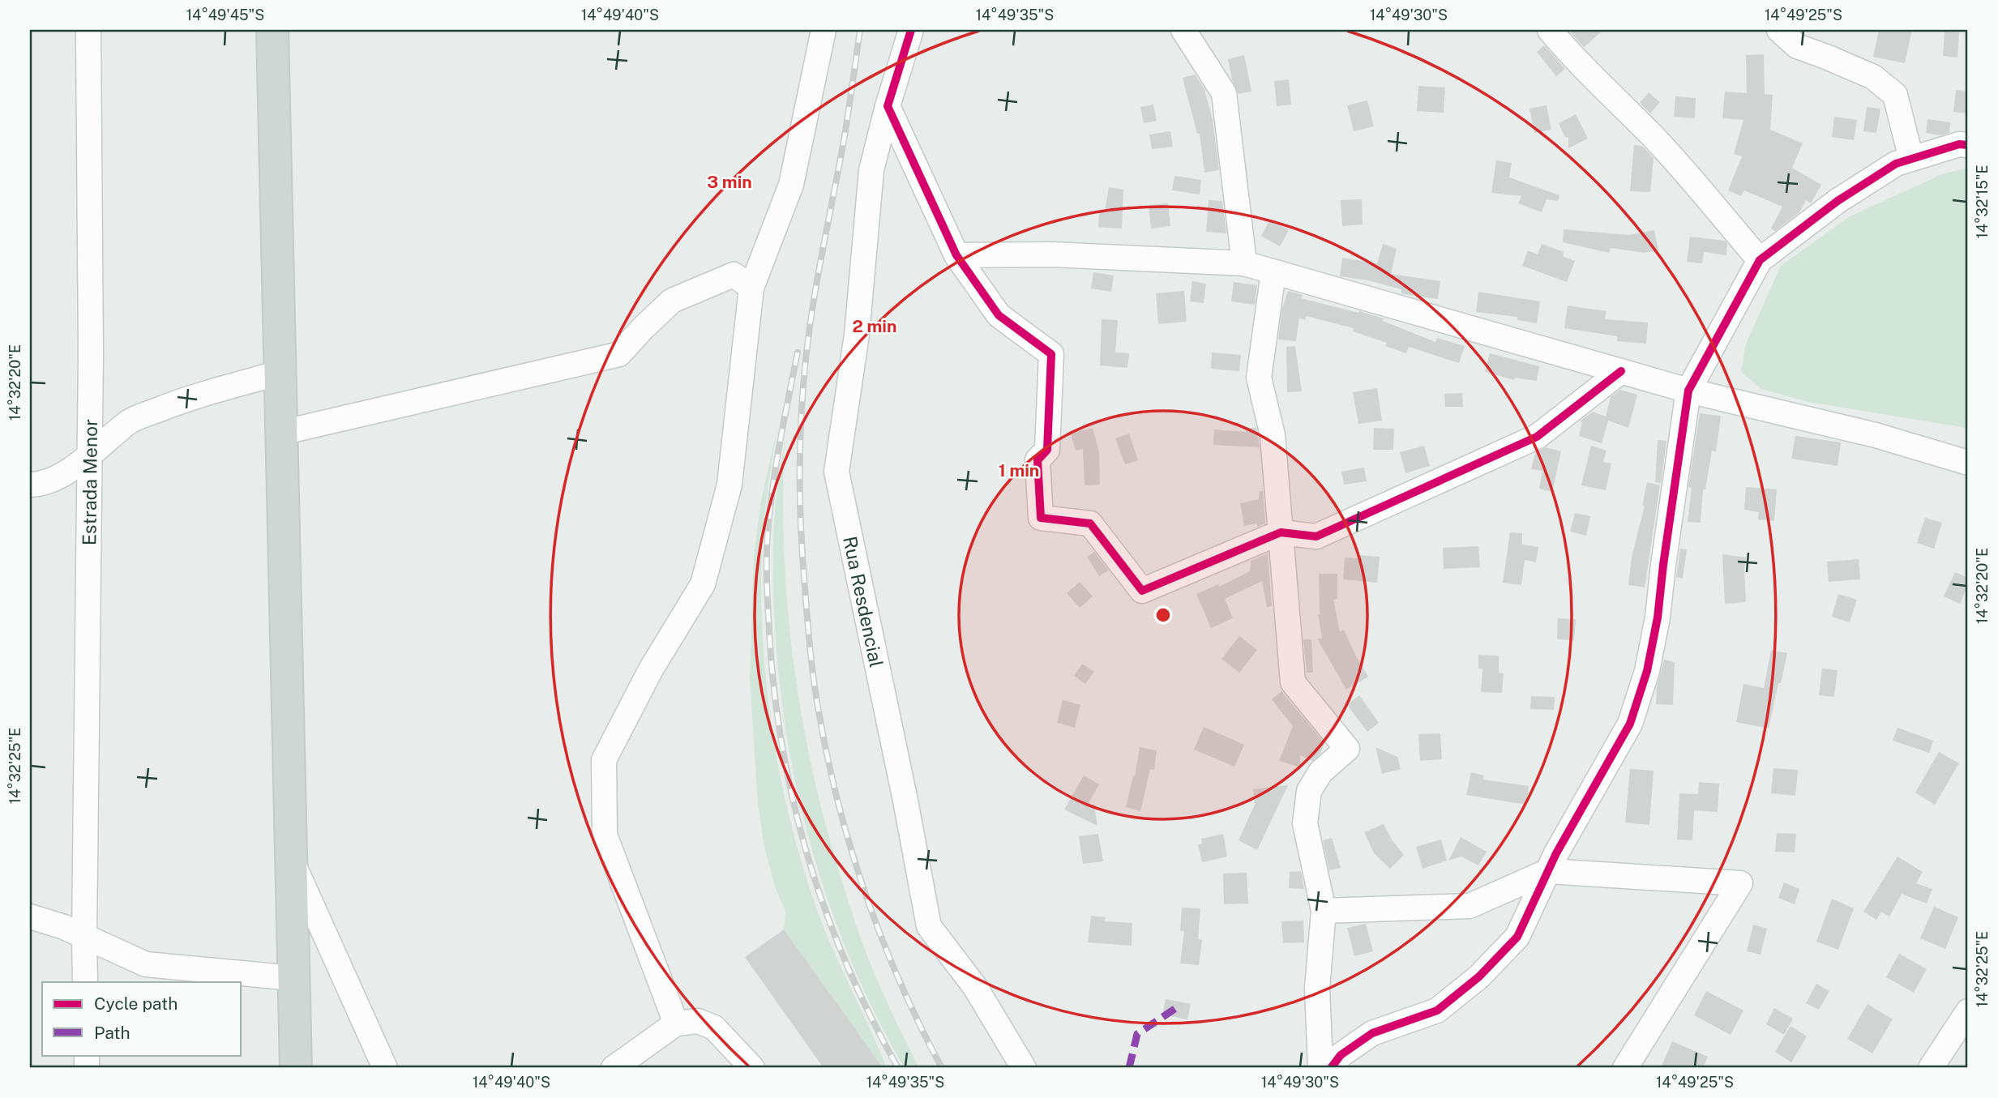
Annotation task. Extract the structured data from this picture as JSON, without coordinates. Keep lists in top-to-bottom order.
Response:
{
  "streets": {
    "street": ["Estrada Menor", "Rua Resdencial"]
  },
  "legend": ["Cycle path", "Path"],
  "coordinates": [
    "14°49'45\"S",
    "14°49'40\"S",
    "14°49'35\"S",
    "14°49'30\"S",
    "14°49'25\"S",
    "14°32'15\"E",
    "14°32'20\"E",
    "14°32'25\"E"
  ],
  "rings": ["3 min", "2 min", "1 min"]
}
